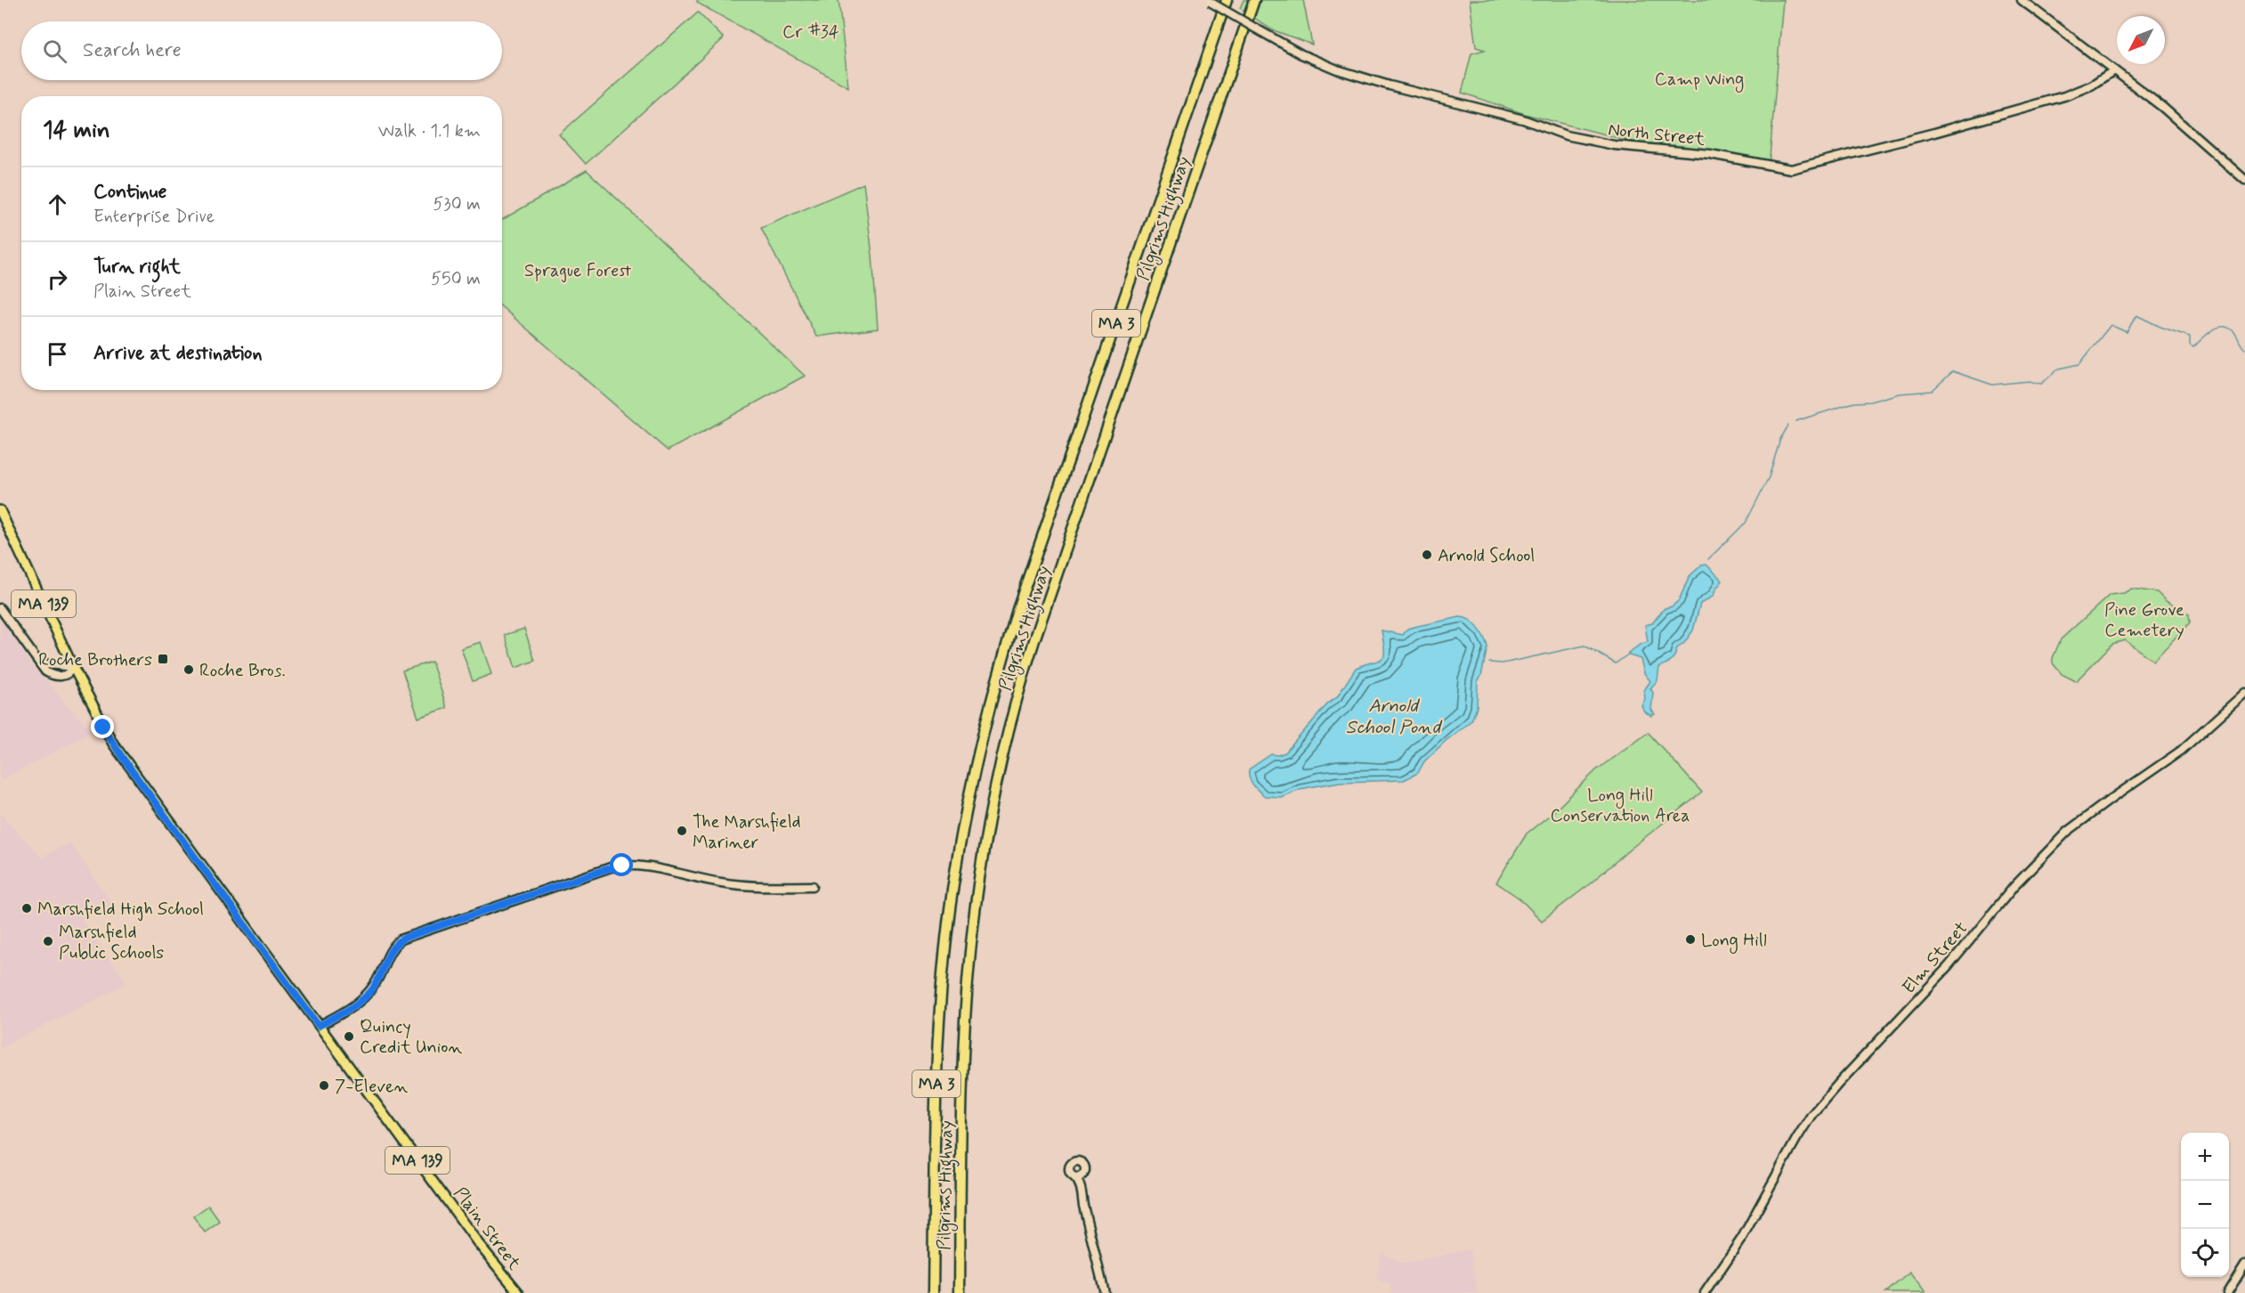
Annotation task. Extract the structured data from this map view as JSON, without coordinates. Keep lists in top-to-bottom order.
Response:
{
  "streets": {
    "highway": ["Pilgrims Highway", "MA 3"],
    "main road": ["MA 139", "Plain Street"],
    "street": ["North Street", "Elm Street"]
  },
  "water": ["Arnold School Pond"],
  "parks": [
    "Cr #34",
    "Camp Wing",
    "Sprague Forest",
    "Pine Grove Cemetery",
    "Long Hill Conservation Area"
  ],
  "places": {
    "other": [
      "Arnold School",
      "Roche Bros.",
      "The Marshfield Mariner",
      "Marshfield High School",
      "Long Hill",
      "Marshfield Public Schools",
      "Quincy Credit Union",
      "7-Eleven"
    ],
    "transit": ["Roche Brothers"]
  },
  "north": "bottom left",
  "page": {
    "search": "Search here",
    "heading": ["14 min", "Walk · 1.1 km"],
    "list": [
      ["Continue", "Enterprise Drive", "530 m"],
      ["Turn right", "Plain Street", "550 m"],
      "Arrive at destination"
    ],
    "map_buttons": ["+", "−"]
  }
}
